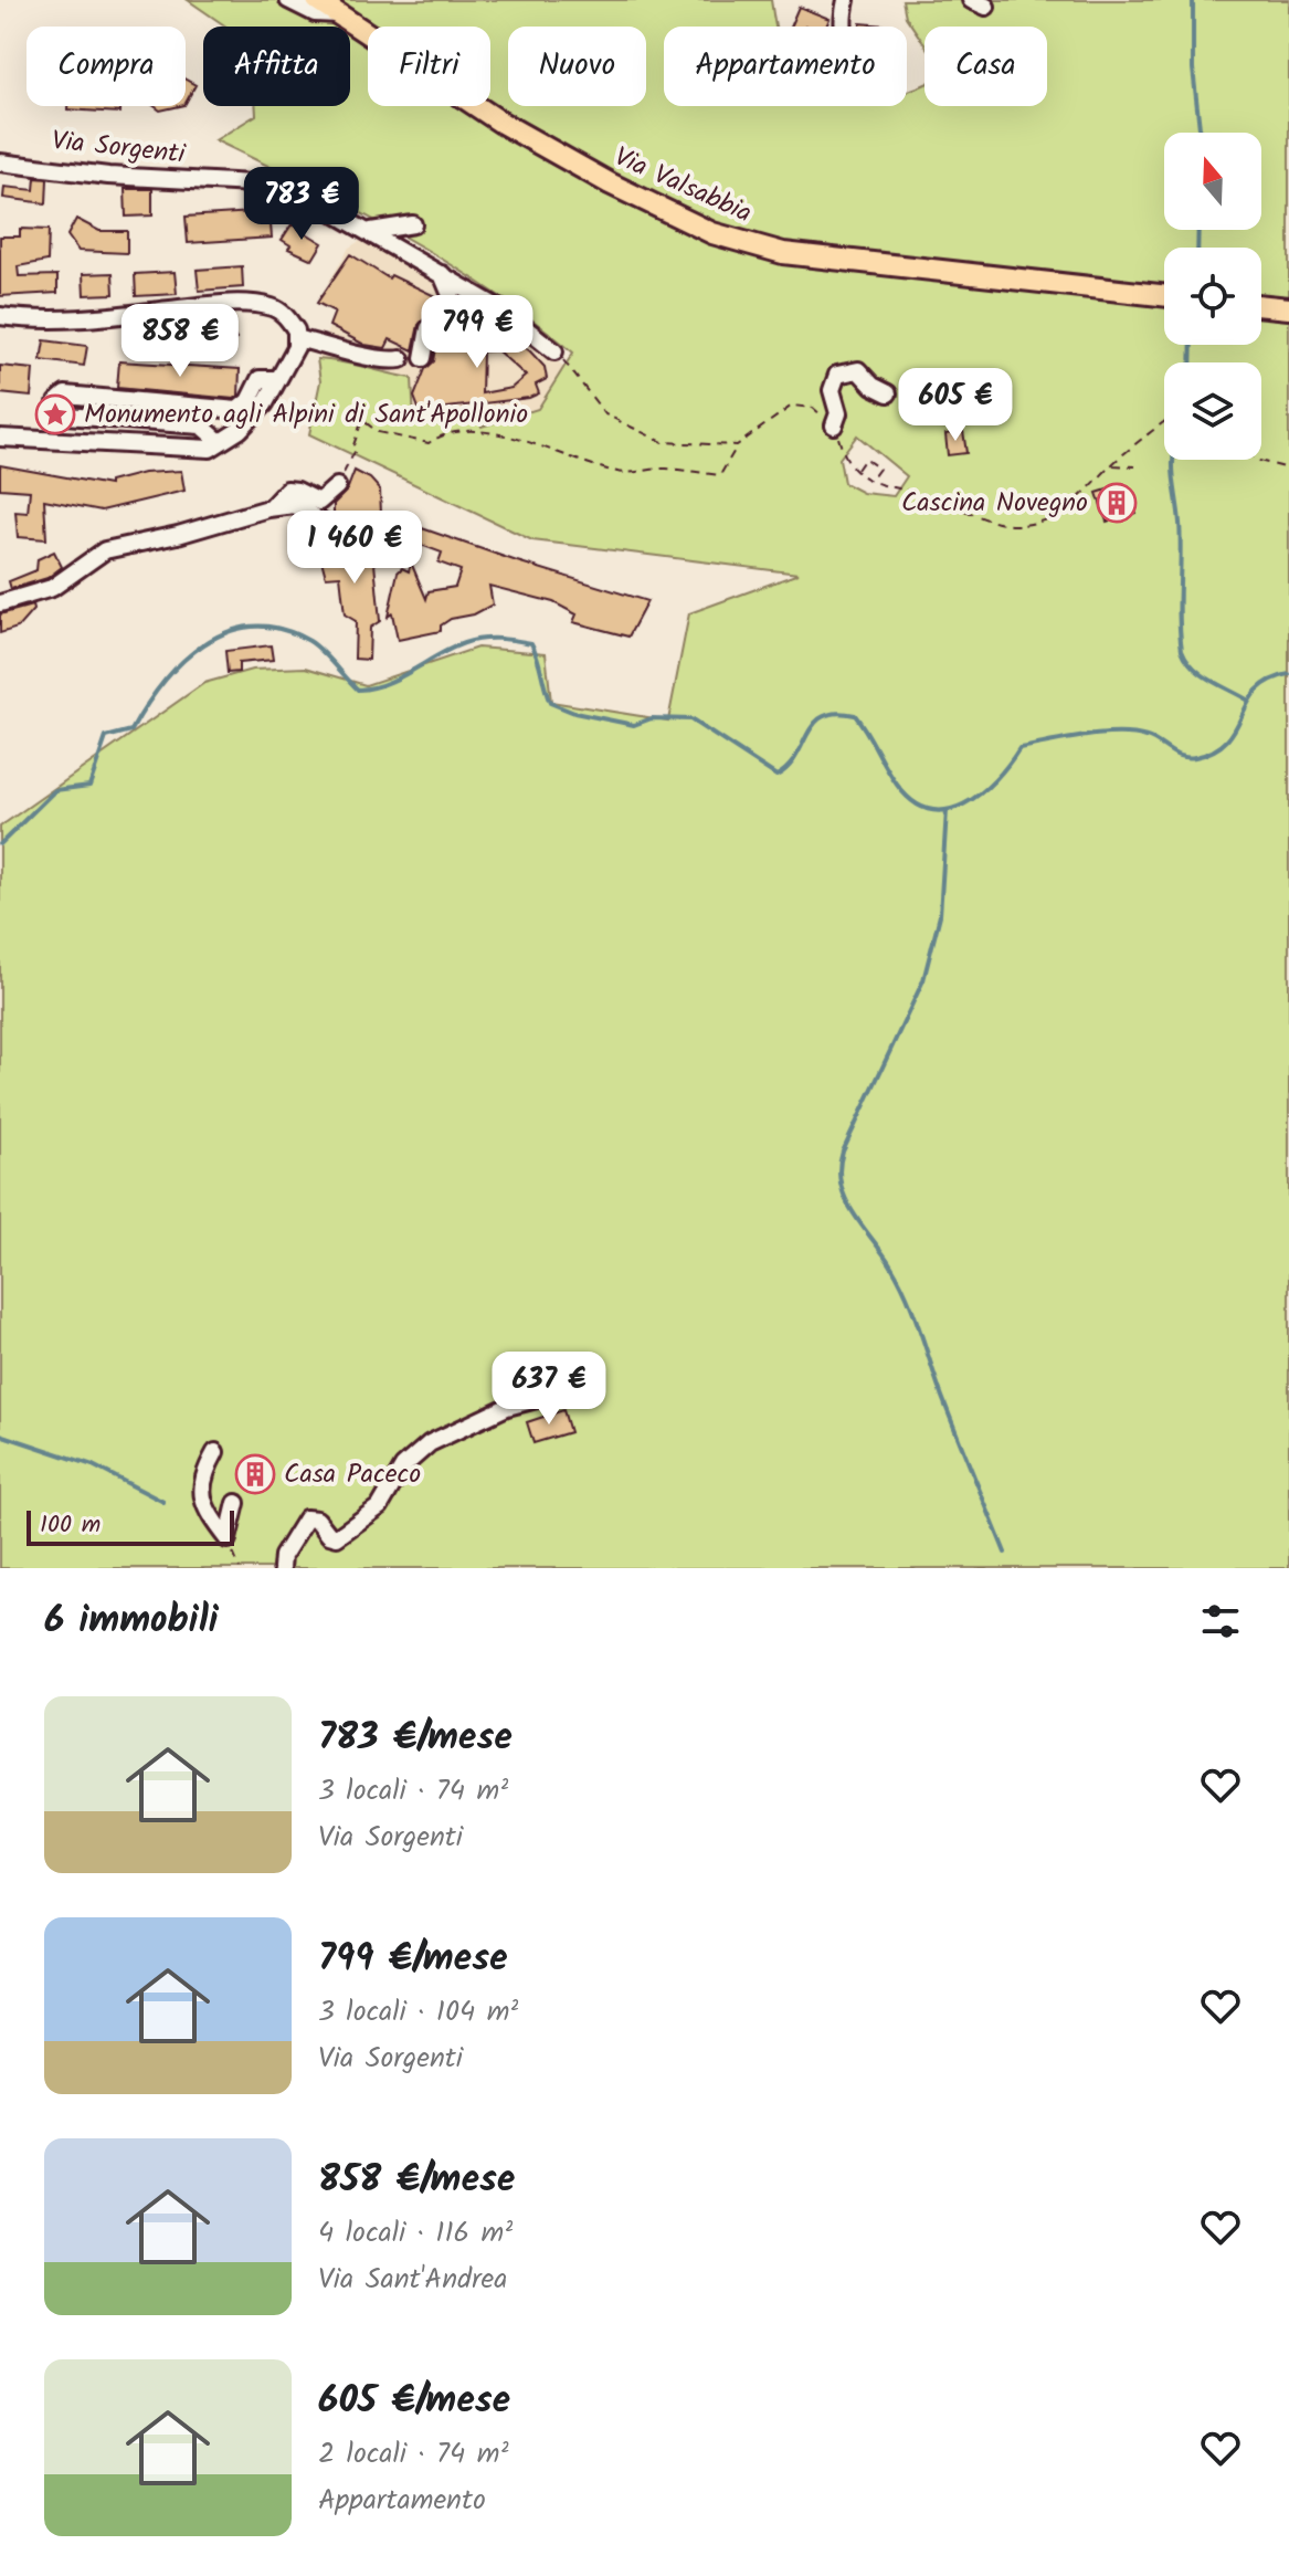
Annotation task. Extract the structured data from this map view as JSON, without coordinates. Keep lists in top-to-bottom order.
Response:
{
  "streets": {
    "main road": ["Via Valsabbia"],
    "street": ["Via Sorgenti"]
  },
  "places": {
    "place": ["Monumento agli Alpini di Sant'Apollonio"],
    "building": ["Cascina Novegno", "Casa Paceco"]
  },
  "scale_bar": "100 m",
  "north": "top",
  "page": {
    "chip": [
      "Compra",
      "Affitta",
      "Filtri",
      "Nuovo",
      "Appartamento",
      "Casa"
    ],
    "price": [
      "783 €",
      "799 €",
      "858 €",
      "605 €",
      "1 460 €",
      "637 €"
    ],
    "scale": "100 m",
    "heading": "6 immobili",
    "list": [
      {
        "name": "783 €/mese",
        "note": "3 locali · 74 m² · Via Sorgenti"
      },
      {
        "name": "799 €/mese",
        "note": "3 locali · 104 m² · Via Sorgenti"
      },
      {
        "name": "858 €/mese",
        "note": "4 locali · 116 m² · Via Sant'Andrea"
      },
      {
        "name": "605 €/mese",
        "note": "2 locali · 74 m² · Appartamento"
      }
    ]
  }
}
